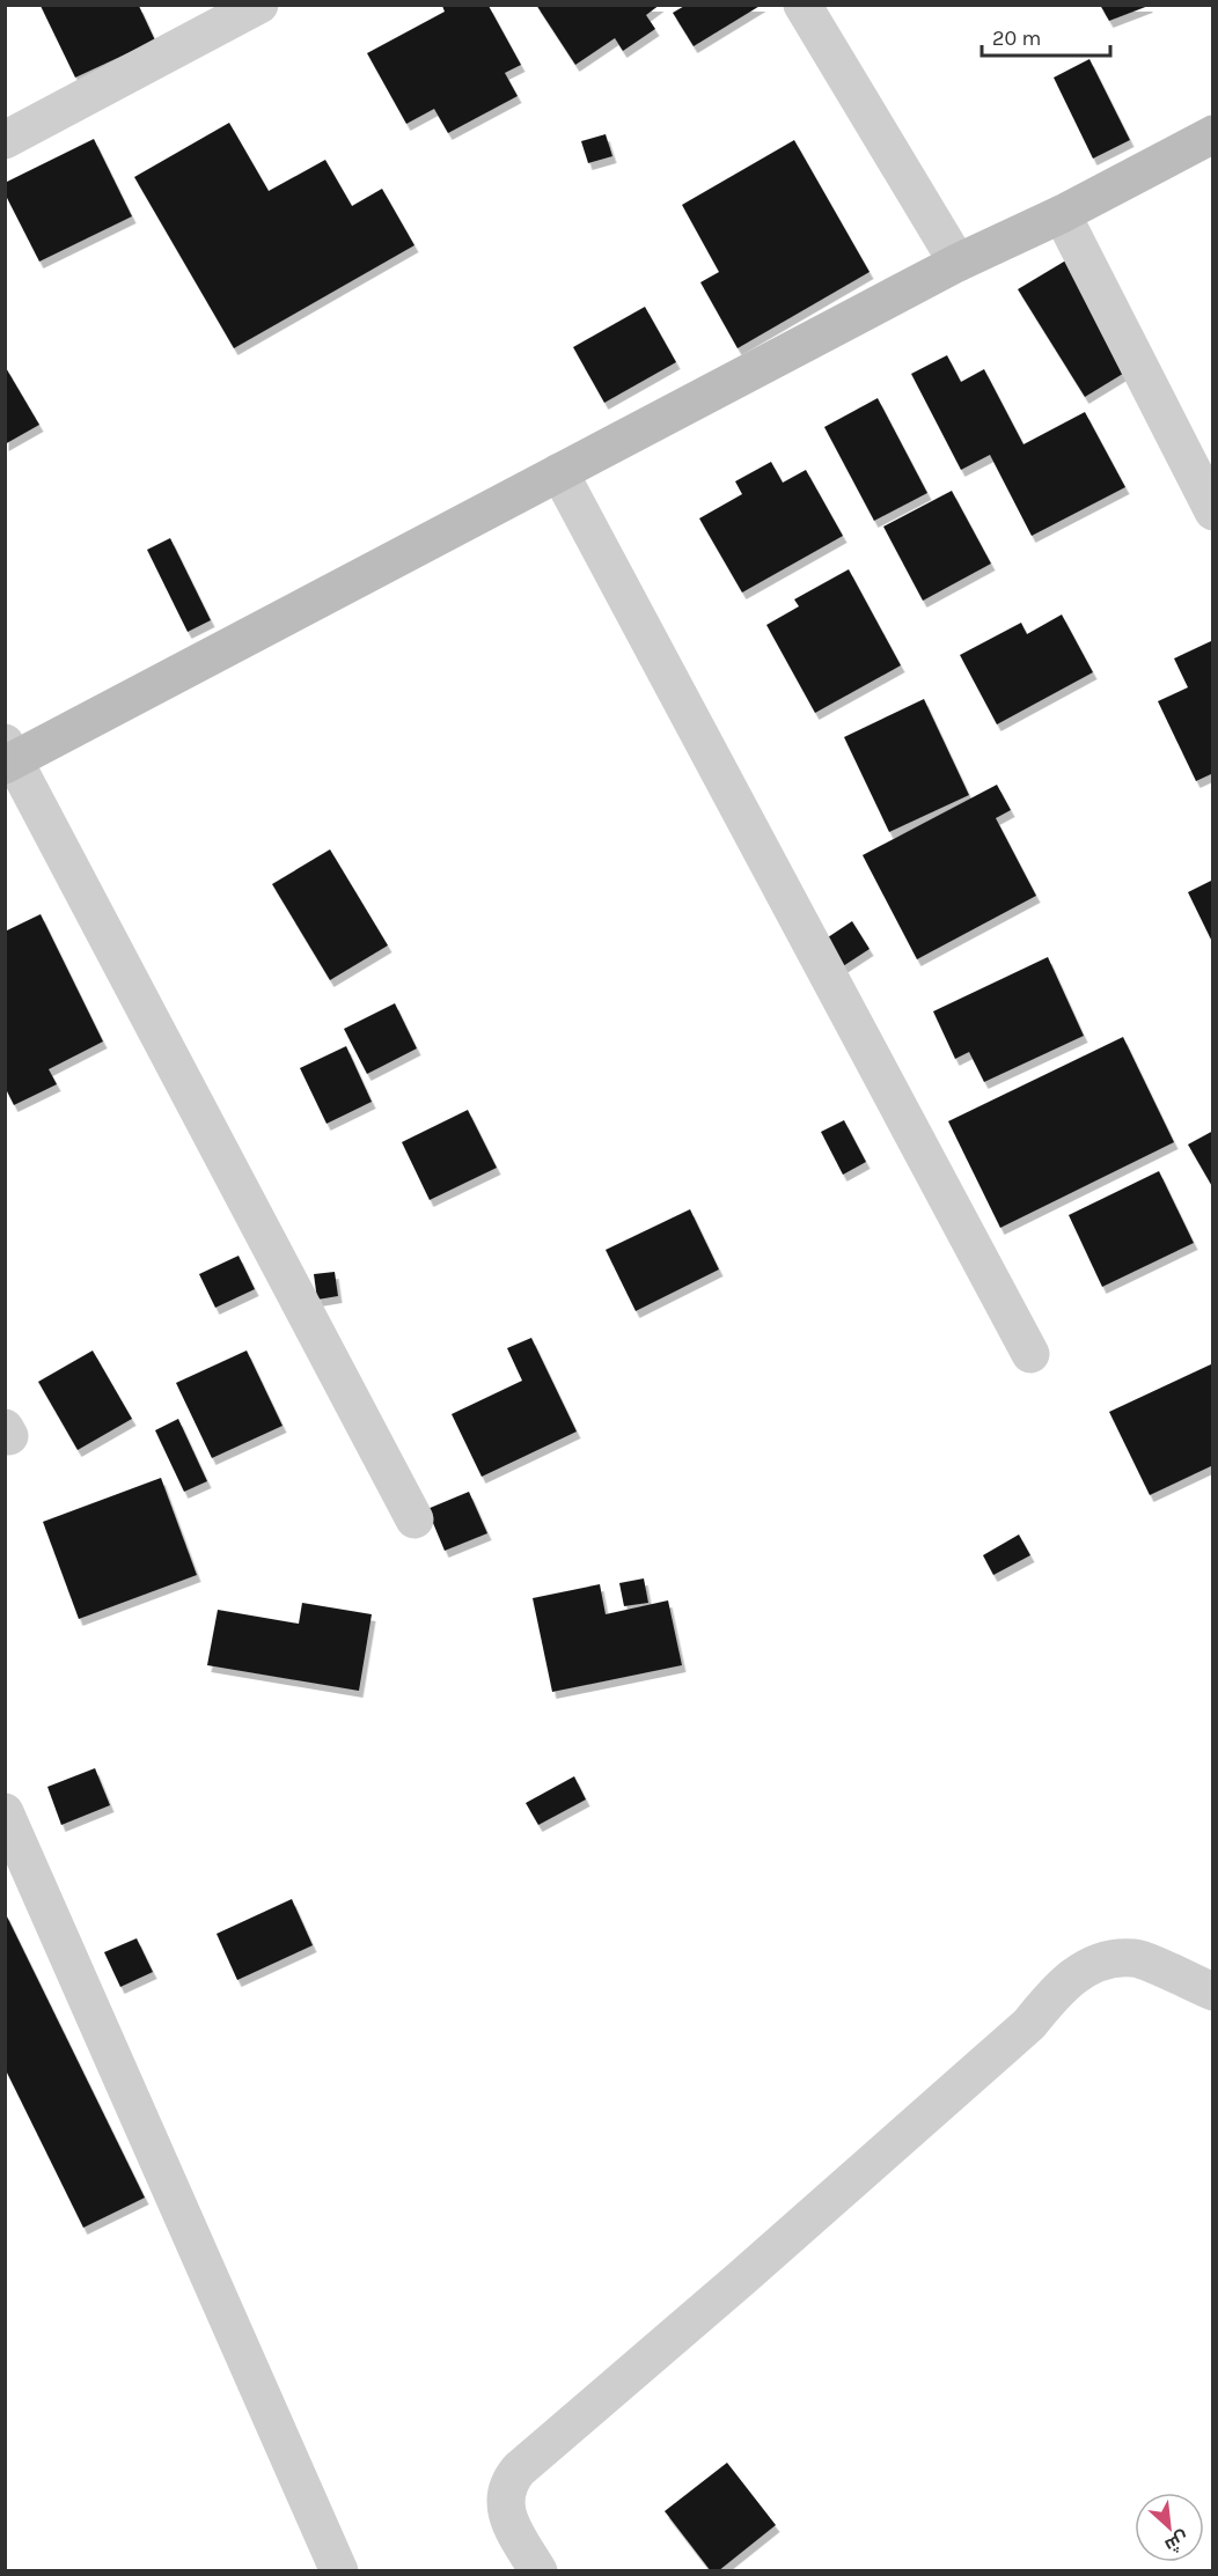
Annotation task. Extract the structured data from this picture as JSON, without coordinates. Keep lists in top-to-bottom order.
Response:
{
  "scale_bar": "20 m",
  "north": "bottom right"
}
